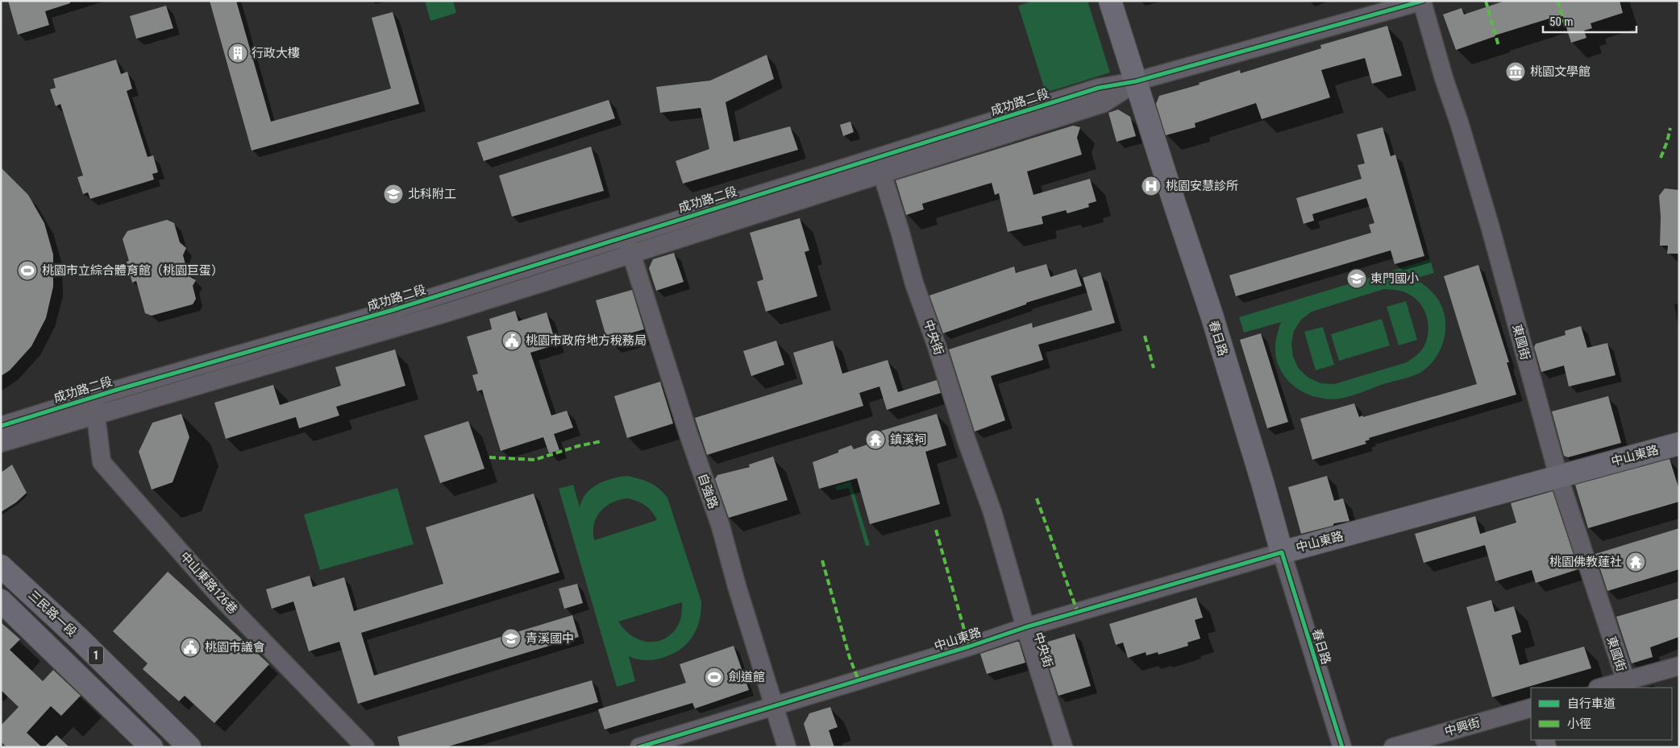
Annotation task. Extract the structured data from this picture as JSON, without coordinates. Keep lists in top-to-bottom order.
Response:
{
  "streets": {
    "main road": [
      "春日路",
      "中山東路",
      "三民路一段",
      "1"
    ],
    "street": [
      "成功路二段",
      "中央街",
      "東國街",
      "自強路",
      "中山東路126巷",
      "中興街"
    ]
  },
  "crossings": [
    ["成功路二段", "中央街"],
    ["成功路二段", "春日路"],
    ["成功路二段", "東國街"],
    ["成功路二段", "自強路"],
    ["成功路二段", "中山東路126巷"],
    ["中央街", "中山東路"],
    ["春日路", "中山東路"],
    ["東國街", "中山東路"],
    ["中山東路", "自強路"]
  ],
  "places": {
    "building": ["行政大樓"],
    "museum": ["桃園文學館"],
    "hospital": ["桃園安慧診所"],
    "school or university": ["北科附工", "東門國小", "青溪國中"],
    "sports": ["桃園市立綜合體育館（桃園巨蛋）", "劍道館"],
    "public building": ["桃園市政府地方稅務局", "桃園市議會"],
    "temple": ["鎮溪祠", "桃園佛教蓮社"]
  },
  "legend": ["自行車道", "小徑"],
  "scale_bar": "50 m"
}
